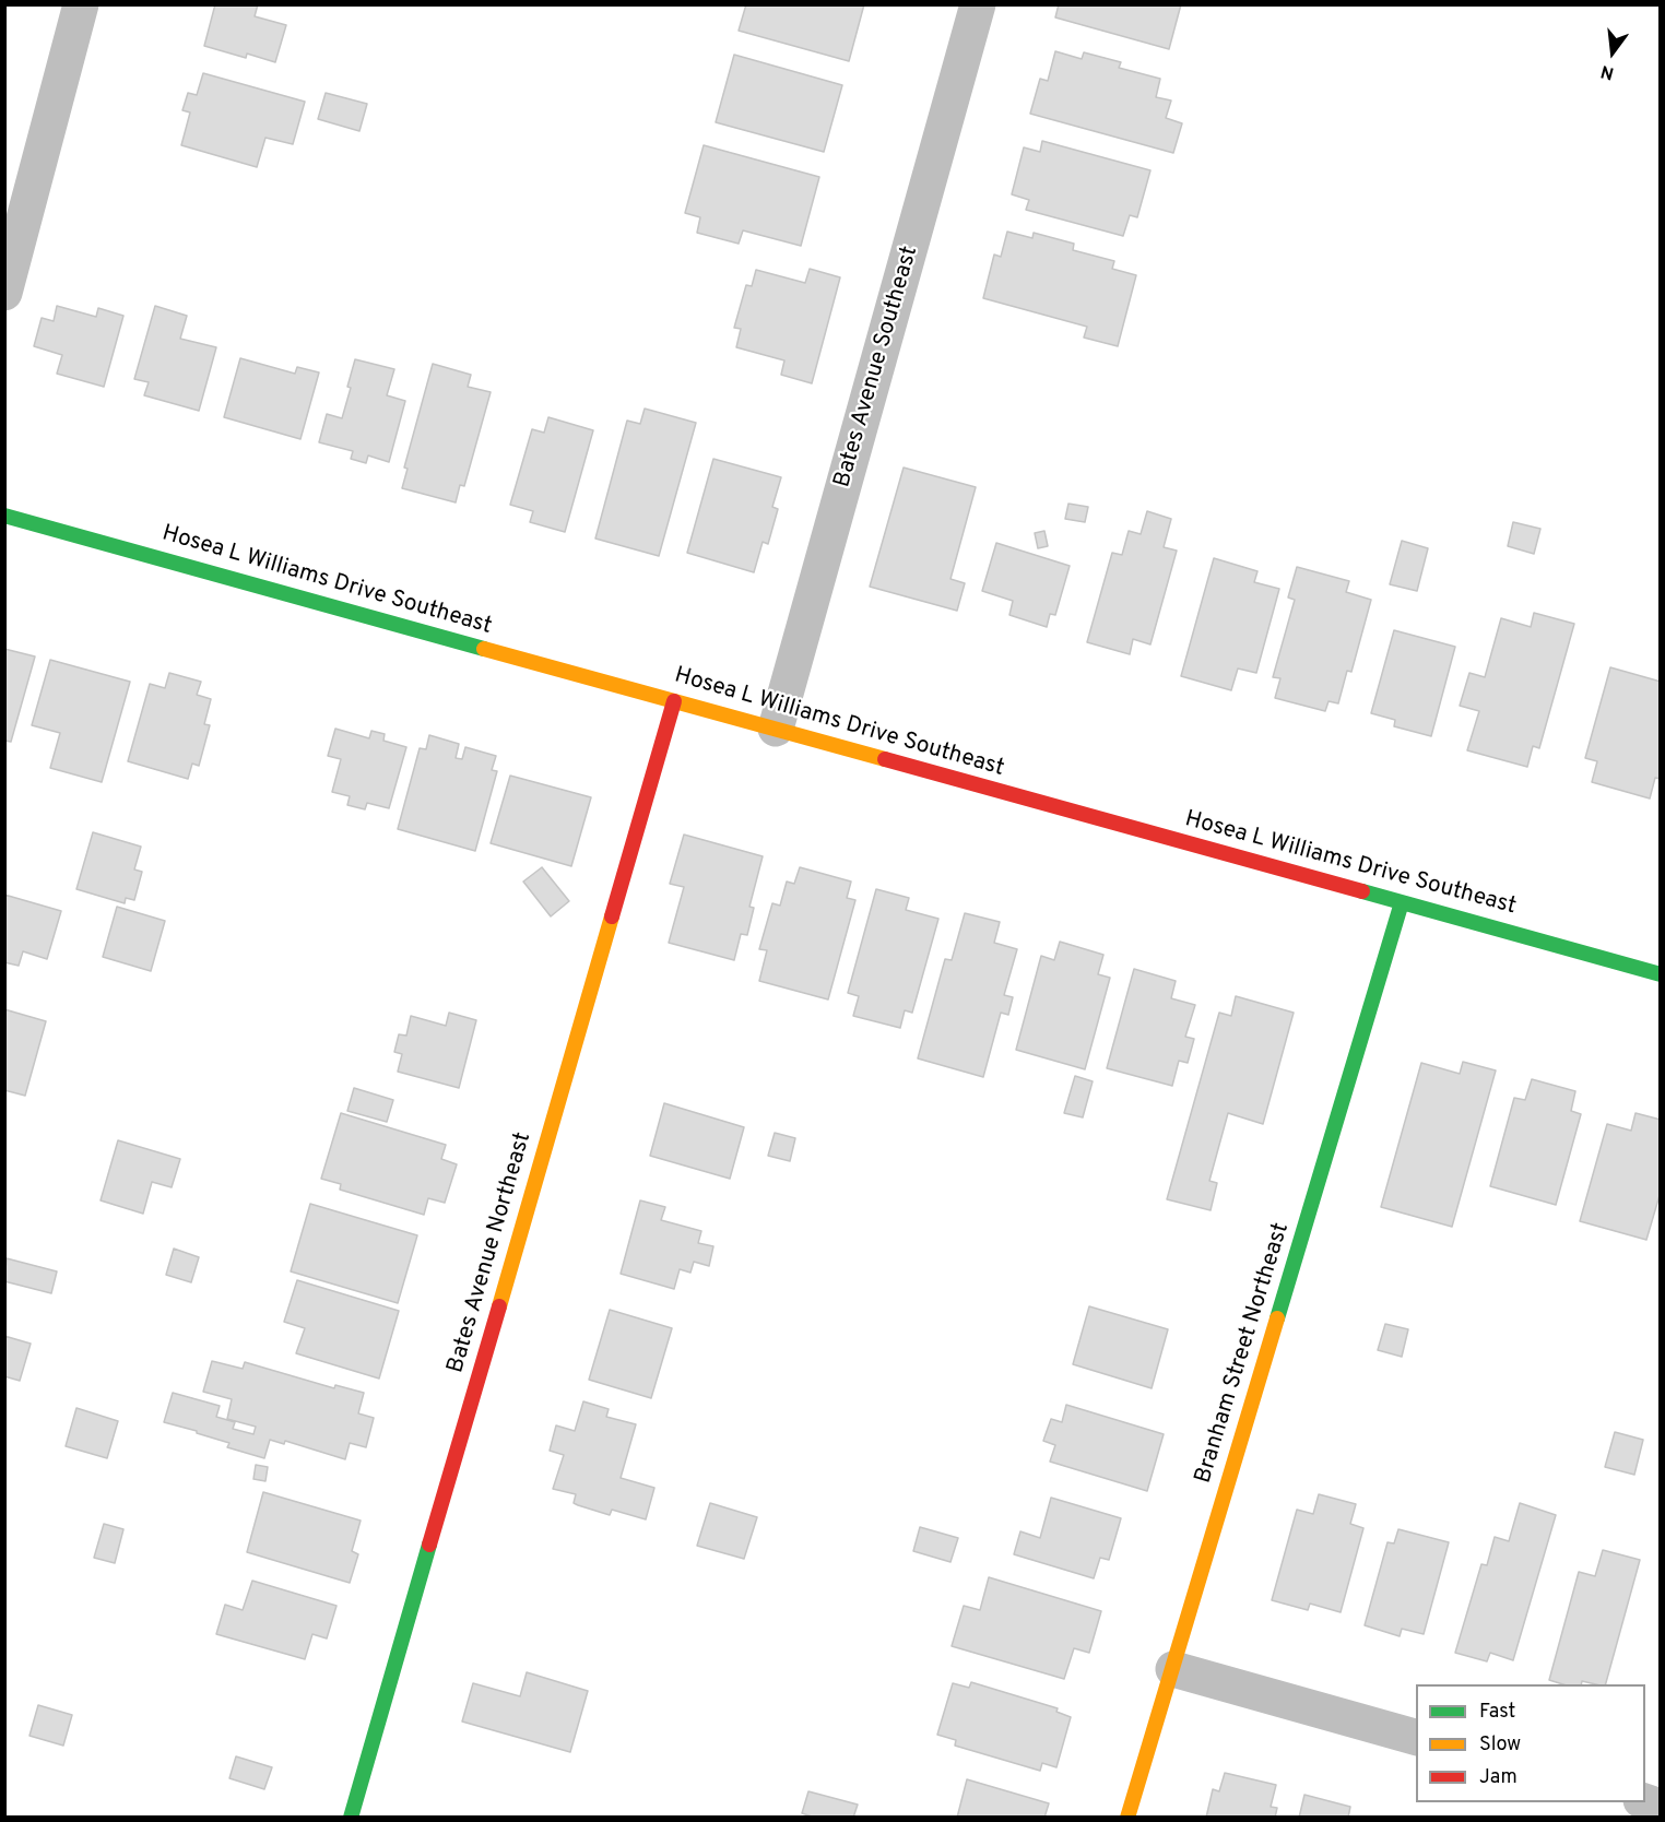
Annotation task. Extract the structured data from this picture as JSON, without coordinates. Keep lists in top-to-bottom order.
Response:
{
  "streets": {
    "street": [
      "Bates Avenue Southeast",
      "Hosea L Williams Drive Southeast",
      "Bates Avenue Northeast",
      "Branham Street Northeast"
    ]
  },
  "crossings": [
    ["Bates Avenue Southeast", "Hosea L Williams Drive Southeast"],
    ["Hosea L Williams Drive Southeast", "Bates Avenue Northeast"],
    ["Hosea L Williams Drive Southeast", "Branham Street Northeast"]
  ],
  "legend": ["Fast", "Slow", "Jam"],
  "north": "bottom"
}
